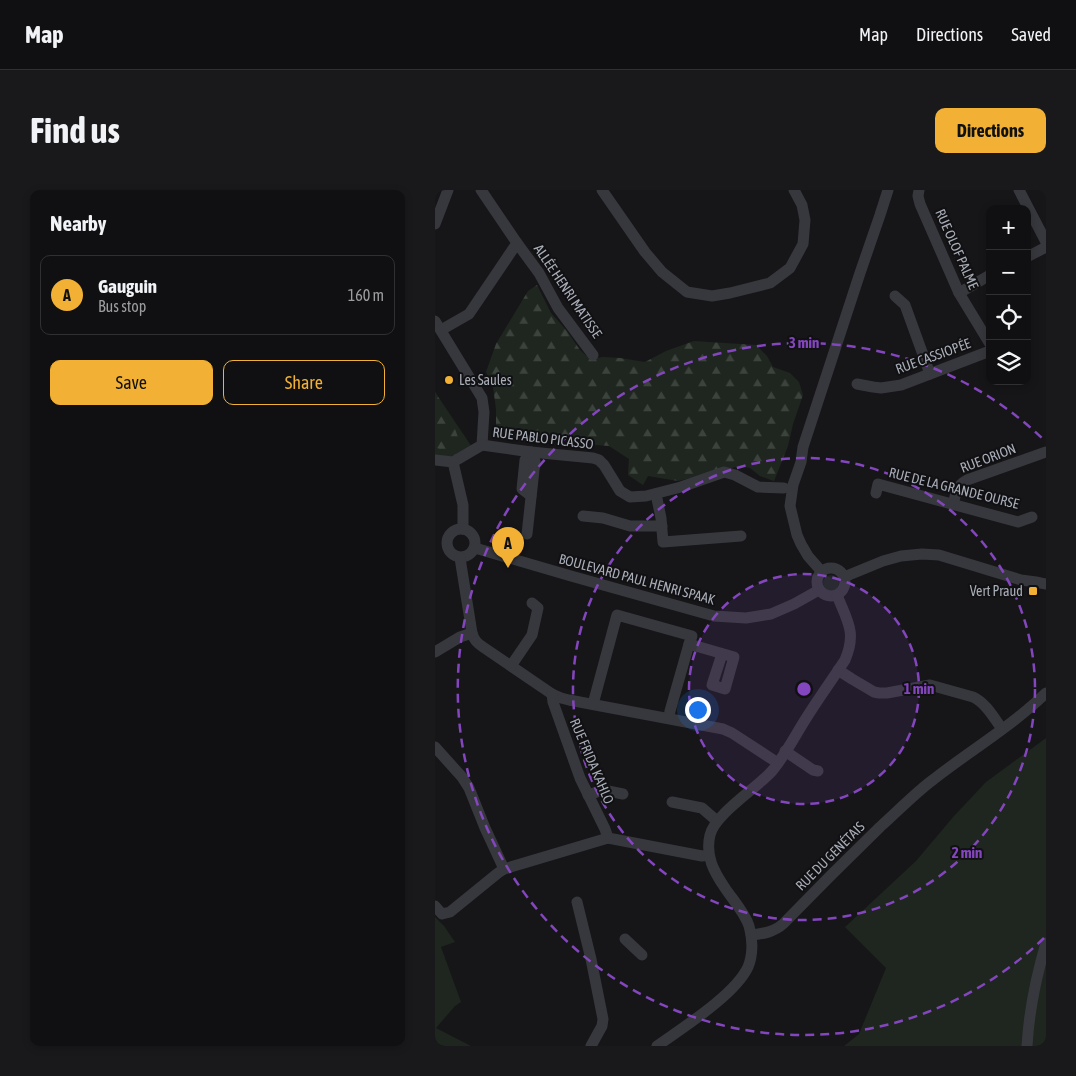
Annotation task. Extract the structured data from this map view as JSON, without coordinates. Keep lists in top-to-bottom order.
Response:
{
  "streets": {
    "street": [
      "RUE OLOF PALME",
      "ALLÉE HENRI MATISSE",
      "RUE CASSIOPÉE",
      "RUE PABLO PICASSO",
      "RUE ORION",
      "RUE DE LA GRANDE OURSE",
      "BOULEVARD PAUL HENRI SPAAK",
      "RUE FRIDA KAHLO",
      "RUE DU GENÉTAIS"
    ]
  },
  "crossings": [
    ["RUE ORION", "RUE DE LA GRANDE OURSE"]
  ],
  "places": {
    "other": ["Les Saules"],
    "transit": ["Vert Praud"]
  },
  "page": {
    "header": "Map",
    "nav": ["Map", "Directions", "Saved"],
    "buttons": [
      "Directions",
      ["Save", "Share"]
    ],
    "title": "Find us",
    "heading": "Nearby",
    "map_buttons": ["+", "−"],
    "list": [
      {
        "mark": "A",
        "name": "Gauguin",
        "note": "Bus stop",
        "value": "160 m"
      }
    ],
    "pins": "A"
  },
  "rings": ["3 min", "1 min", "2 min"]
}
